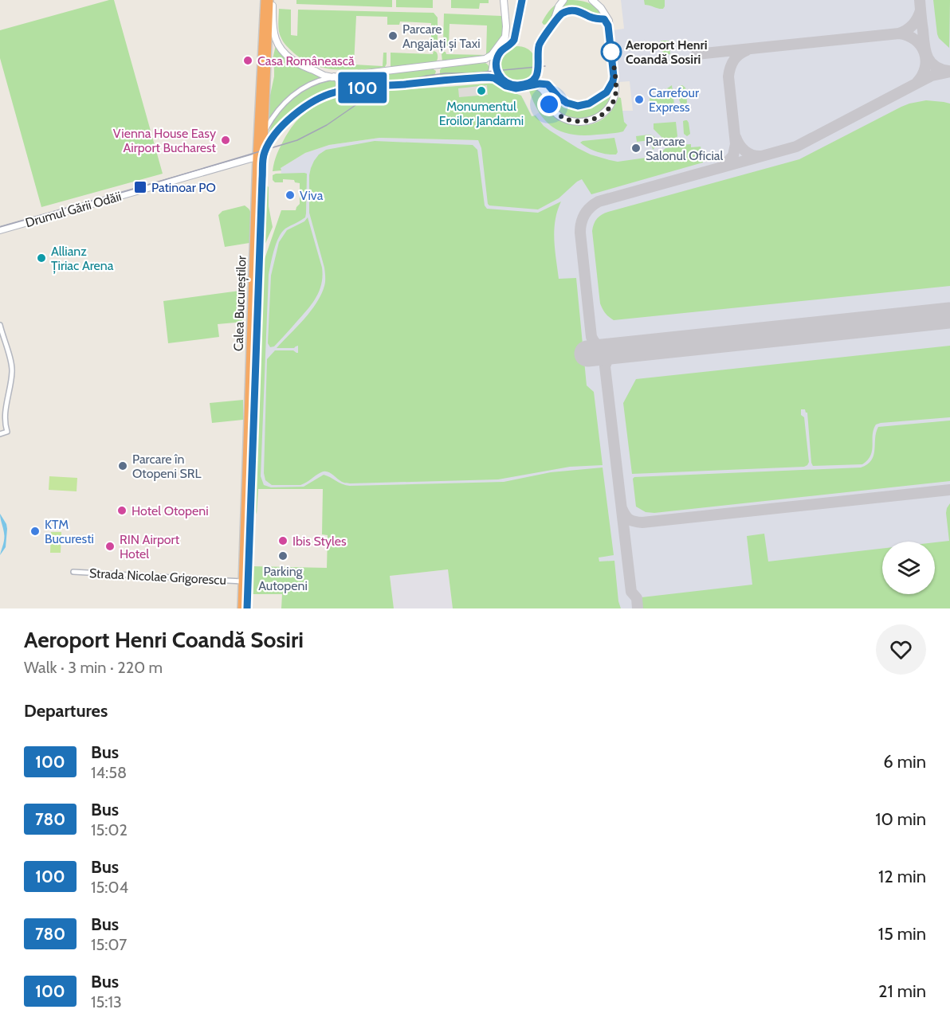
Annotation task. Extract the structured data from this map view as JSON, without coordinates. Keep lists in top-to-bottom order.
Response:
{
  "streets": {
    "highway": ["Calea Bucureștilor"],
    "street": ["Drumul Gării Odăii", "Strada Nicolae Grigorescu"]
  },
  "crossings": [
    ["Drumul Gării Odăii", "Calea Bucureștilor"],
    ["Calea Bucureștilor", "Strada Nicolae Grigorescu"]
  ],
  "places": {
    "other": [
      "Parcare Angajați și Taxi",
      "Aeroport Henri Coandă Sosiri",
      "Casa Românească",
      "Monumentul Eroilor Jandarmi",
      "Carrefour Express",
      "Vienna House Easy Airport Bucharest",
      "Parcare Salonul Oficial",
      "Viva",
      "Allianz Țiriac Arena",
      "Parcare în Otopeni SRL",
      "Hotel Otopeni",
      "KTM Bucuresti",
      "Ibis Styles",
      "RIN Airport Hotel",
      "Parking Autopeni"
    ],
    "transit": ["Patinoar PO"]
  },
  "lines": ["bus line 100"],
  "page": {
    "on_map": "100",
    "heading": [
      ["Aeroport Henri Coandă Sosiri", "Walk · 3 min · 220 m"],
      "Departures"
    ],
    "list": [
      {
        "mark": "100",
        "name": "Bus",
        "note": "14:58",
        "value": "6 min"
      },
      {
        "mark": "780",
        "name": "Bus",
        "note": "15:02",
        "value": "10 min"
      },
      {
        "mark": "100",
        "name": "Bus",
        "note": "15:04",
        "value": "12 min"
      },
      {
        "mark": "780",
        "name": "Bus",
        "note": "15:07",
        "value": "15 min"
      },
      {
        "mark": "100",
        "name": "Bus",
        "note": "15:13",
        "value": "21 min"
      }
    ]
  }
}
